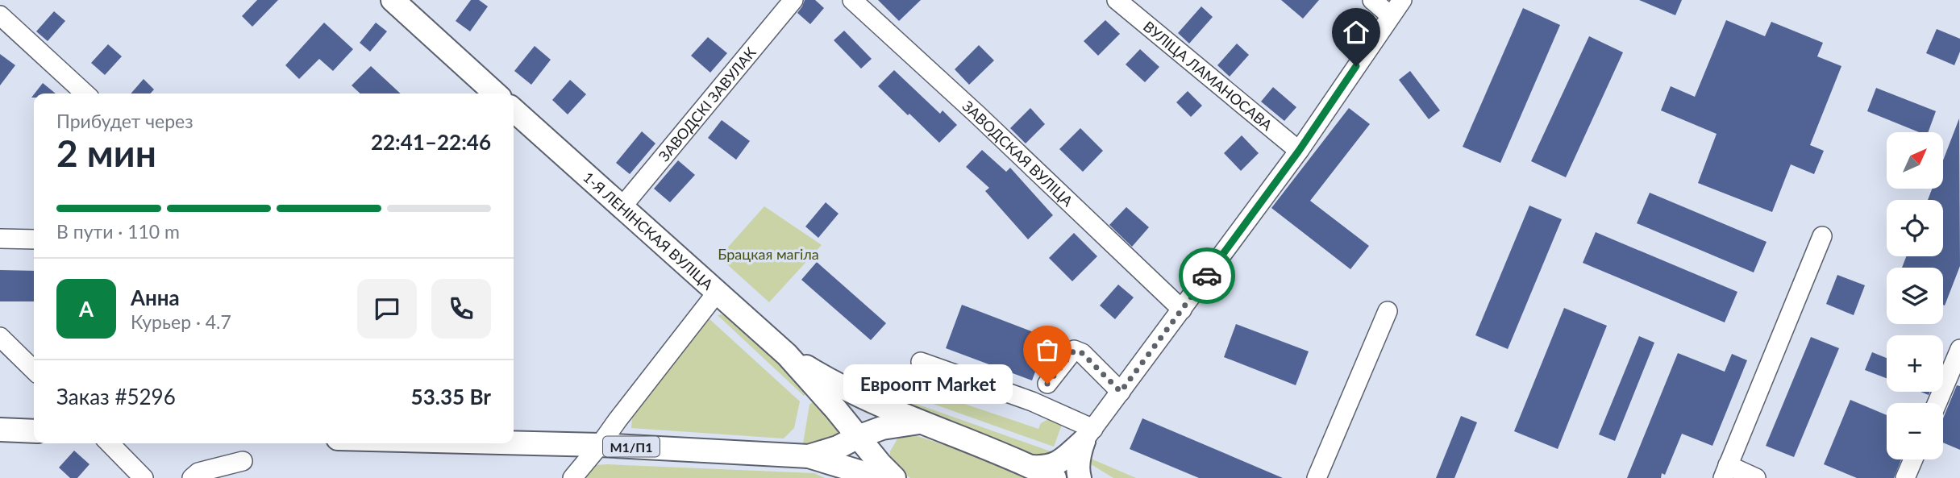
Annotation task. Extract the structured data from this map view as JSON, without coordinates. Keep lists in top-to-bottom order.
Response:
{
  "streets": {
    "main road": ["1-Я ЛЕНІНСКАЯ ВУЛІЦА", "М1/П1"],
    "street": ["ВУЛІЦА ЛАМАНОСАВА", "ЗАВОДСКІ ЗАВУЛАК", "ЗАВОДСКАЯ ВУЛІЦА"]
  },
  "crossings": [
    ["ЗАВОДСКІ ЗАВУЛАК", "1-Я ЛЕНІНСКАЯ ВУЛІЦА"]
  ],
  "parks": ["Брацкая магіла"],
  "places": ["Евроопт Market"],
  "north": "top right",
  "page": {
    "heading": ["2 мин", "Прибудет через", "22:41–22:46"],
    "panel": [
      "Анна",
      "Курьер · 4.7",
      "Заказ #5296",
      "53.35 Br"
    ],
    "map_buttons": ["+", "−"],
    "bar": "В пути · 110 m",
    "round": "А",
    "bubble": "Евроопт Market"
  }
}
